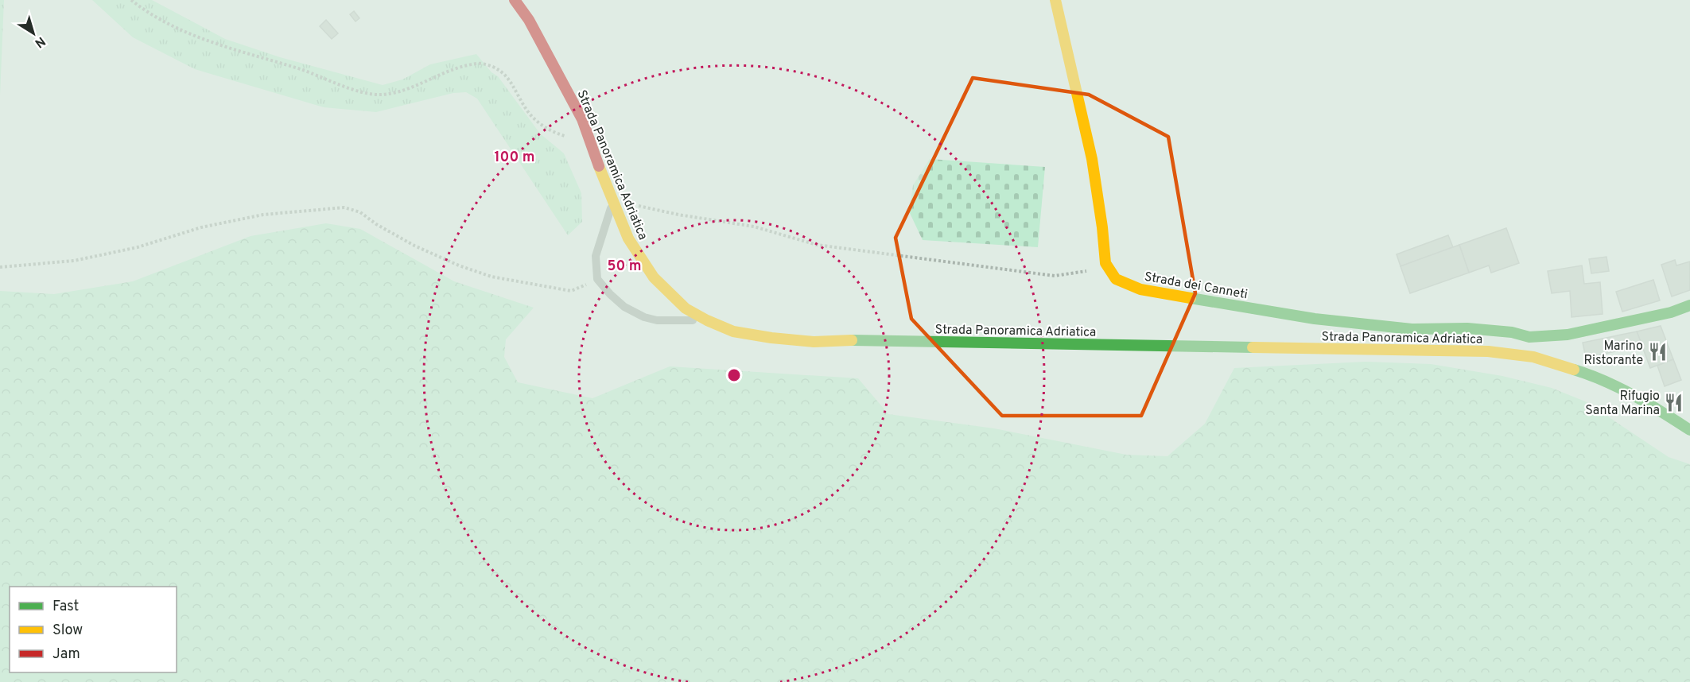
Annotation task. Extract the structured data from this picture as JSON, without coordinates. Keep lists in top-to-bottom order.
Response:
{
  "streets": {
    "street": ["Strada Panoramica Adriatica", "Strada dei Canneti"]
  },
  "places": {
    "restaurant": ["Marino Ristorante", "Rifugio Santa Marina"]
  },
  "legend": ["Fast", "Slow", "Jam"],
  "north": "bottom right",
  "rings": ["100 m", "50 m"]
}
